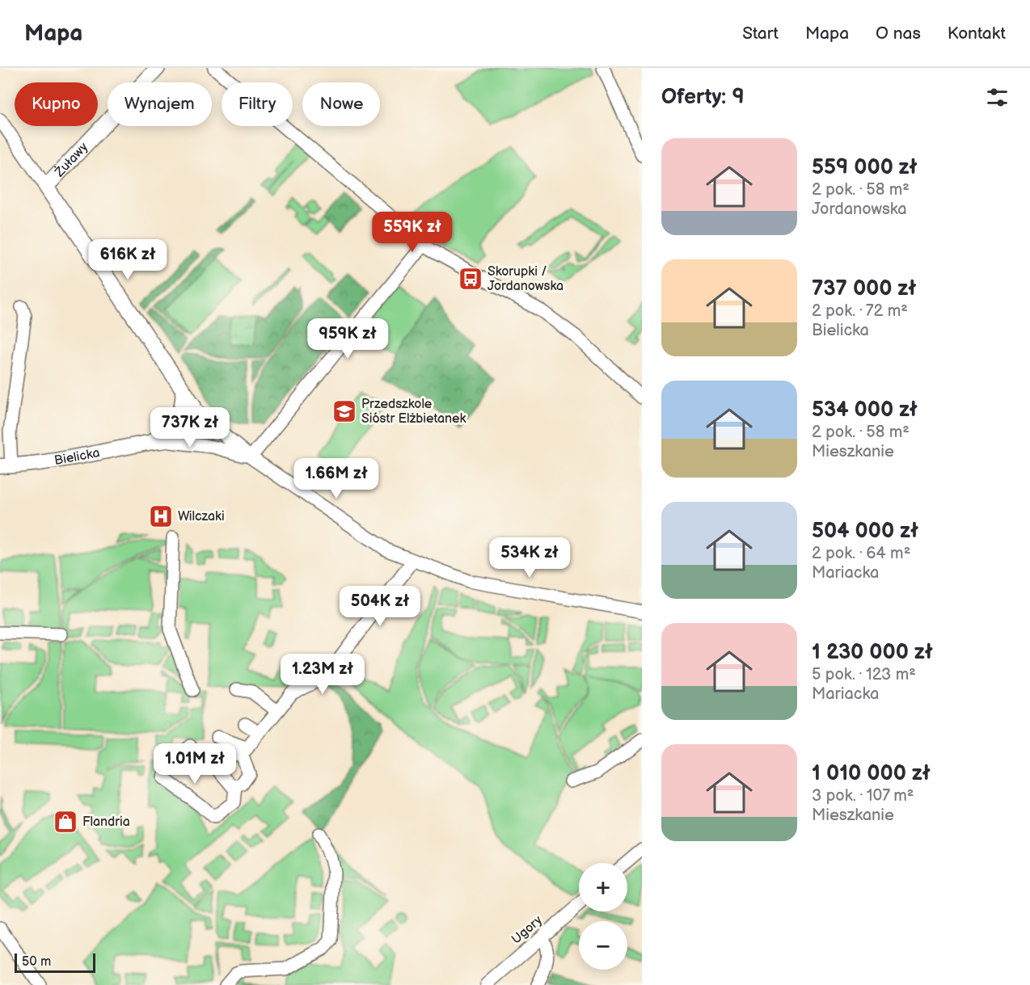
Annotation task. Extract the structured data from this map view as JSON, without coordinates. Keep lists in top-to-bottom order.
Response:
{
  "streets": {
    "street": ["Żuławy", "Bielicka", "Ugory"]
  },
  "places": {
    "bus stop": ["Skorupki / Jordanowska"],
    "school or university": ["Przedszkole Sióstr Elżbietanek"],
    "hospital": ["Wilczaki"],
    "shop": ["Flandria"]
  },
  "scale_bar": "50 m",
  "page": {
    "header": "Mapa",
    "nav": [
      "Start",
      "Mapa",
      "O nas",
      "Kontakt"
    ],
    "heading": "Oferty: 9",
    "chip": [
      "Kupno",
      "Wynajem",
      "Filtry",
      "Nowe"
    ],
    "list": [
      {
        "name": "559 000 zł",
        "note": "2 pok. · 58 m² · Jordanowska"
      },
      {
        "name": "737 000 zł",
        "note": "2 pok. · 72 m² · Bielicka"
      },
      {
        "name": "534 000 zł",
        "note": "2 pok. · 58 m² · Mieszkanie"
      },
      {
        "name": "504 000 zł",
        "note": "2 pok. · 64 m² · Mariacka"
      },
      {
        "name": "1 230 000 zł",
        "note": "5 pok. · 123 m² · Mariacka"
      },
      {
        "name": "1 010 000 zł",
        "note": "3 pok. · 107 m² · Mieszkanie"
      }
    ],
    "price": [
      "559K zł",
      "616K zł",
      "959K zł",
      "737K zł",
      "1.66M zł",
      "534K zł",
      "504K zł",
      "1.23M zł",
      "1.01M zł"
    ],
    "map_buttons": ["+", "−"],
    "scale": "50 m"
  }
}
